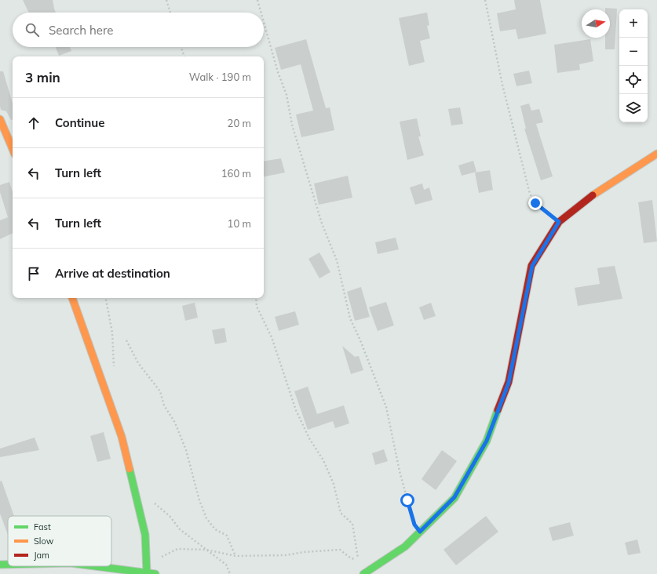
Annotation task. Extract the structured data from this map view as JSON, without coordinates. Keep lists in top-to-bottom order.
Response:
{
  "legend": ["Fast", "Slow", "Jam"],
  "north": "right",
  "page": {
    "map_buttons": ["+", "−"],
    "search": "Search here",
    "heading": ["3 min", "Walk · 190 m"],
    "list": [
      ["Continue", "20 m"],
      ["Turn left", "160 m"],
      ["Turn left", "10 m"],
      "Arrive at destination"
    ]
  }
}
